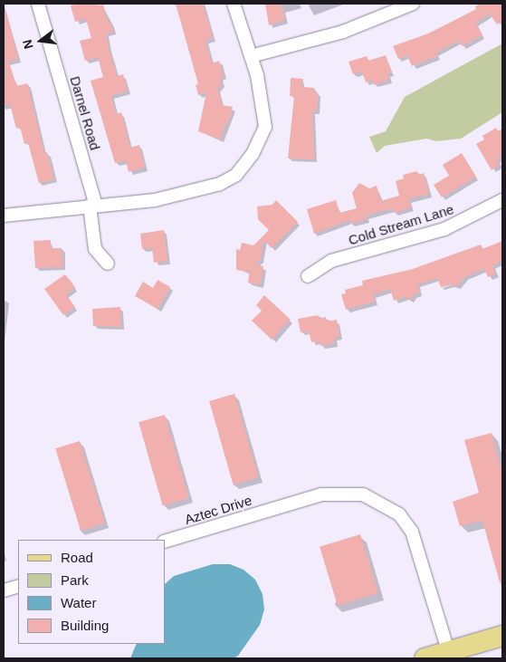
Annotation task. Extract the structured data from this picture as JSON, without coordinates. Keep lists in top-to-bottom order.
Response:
{
  "streets": {
    "street": ["Darnel Road", "Cold Stream Lane", "Aztec Drive"]
  },
  "legend": [
    "Road",
    "Park",
    "Water",
    "Building"
  ],
  "north": "left"
}
